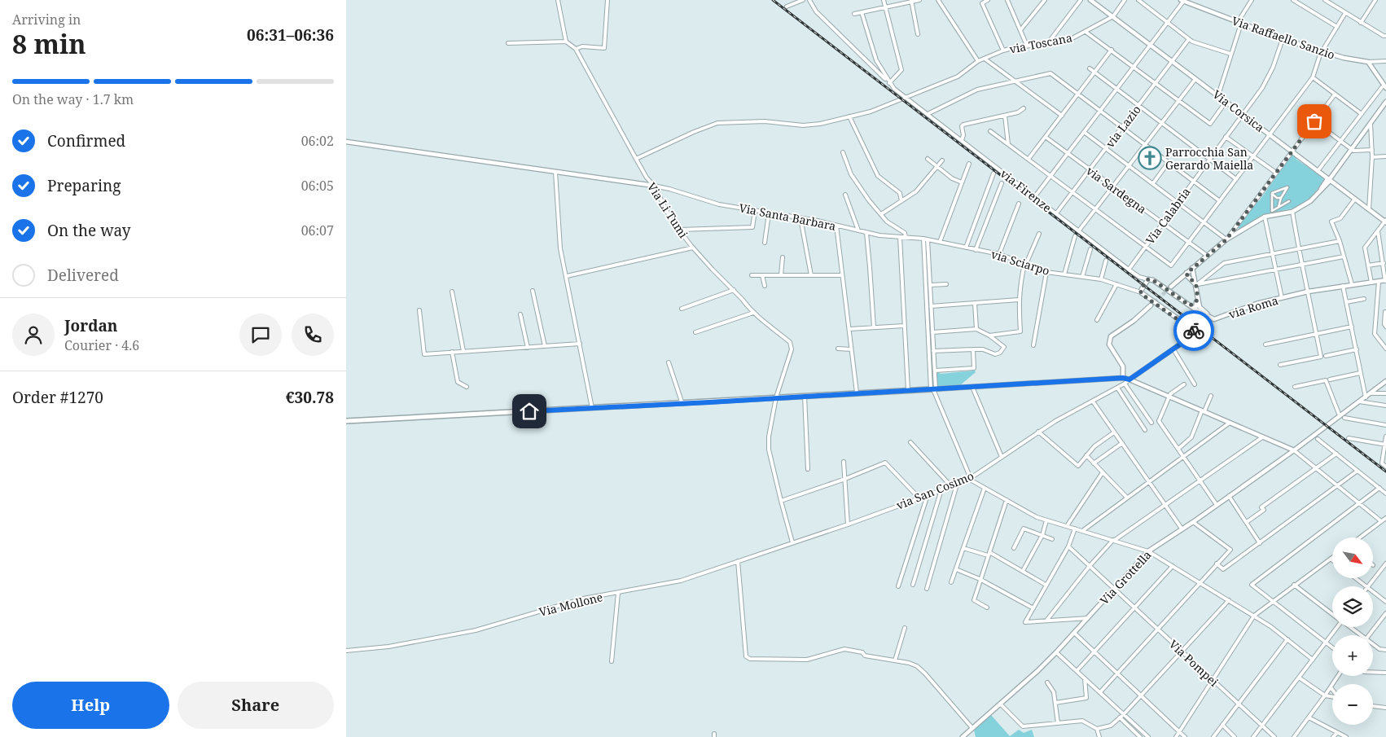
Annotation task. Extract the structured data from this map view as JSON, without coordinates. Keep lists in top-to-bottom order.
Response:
{
  "streets": {
    "street": [
      "Via Raffaello Sanzio",
      "via Toscana",
      "Via Corsica",
      "via Lazio",
      "via Sardegna",
      "via Firenze",
      "Via Li Tumi",
      "Via Calabria",
      "Via Santa Barbara",
      "via Sciarpo",
      "via Roma",
      "via San Cosimo",
      "Via Grottella",
      "Via Mollone",
      "Via Pompei"
    ]
  },
  "crossings": [
    ["Via Raffaello Sanzio", "Via Calabria"],
    ["via Toscana", "Via Corsica"],
    ["via Toscana", "via Firenze"],
    ["via Toscana", "Via Li Tumi"],
    ["Via Corsica", "via Lazio"],
    ["Via Corsica", "Via Calabria"],
    ["via Lazio", "via Sardegna"],
    ["via Lazio", "via Firenze"],
    ["via Sardegna", "Via Calabria"],
    ["via Firenze", "Via Calabria"],
    ["Via Li Tumi", "Via Santa Barbara"],
    ["Via Santa Barbara", "via Sciarpo"],
    ["via San Cosimo", "Via Mollone"],
    ["Via Grottella", "Via Pompei"]
  ],
  "places": {
    "church": ["Parrocchia San Gerardo Maiella"]
  },
  "north": "bottom right",
  "page": {
    "heading": ["8 min", "Arriving in", "06:31–06:36"],
    "panel": [
      "Jordan",
      "Courier · 4.6",
      "Order #1270",
      "€30.78"
    ],
    "bar": "On the way · 1.7 km",
    "list": [
      ["Confirmed", "06:02"],
      ["Preparing", "06:05"],
      ["On the way", "06:07"],
      "Delivered"
    ],
    "map_buttons": ["+", "−"],
    "buttons": ["Help", "Share"]
  }
}
